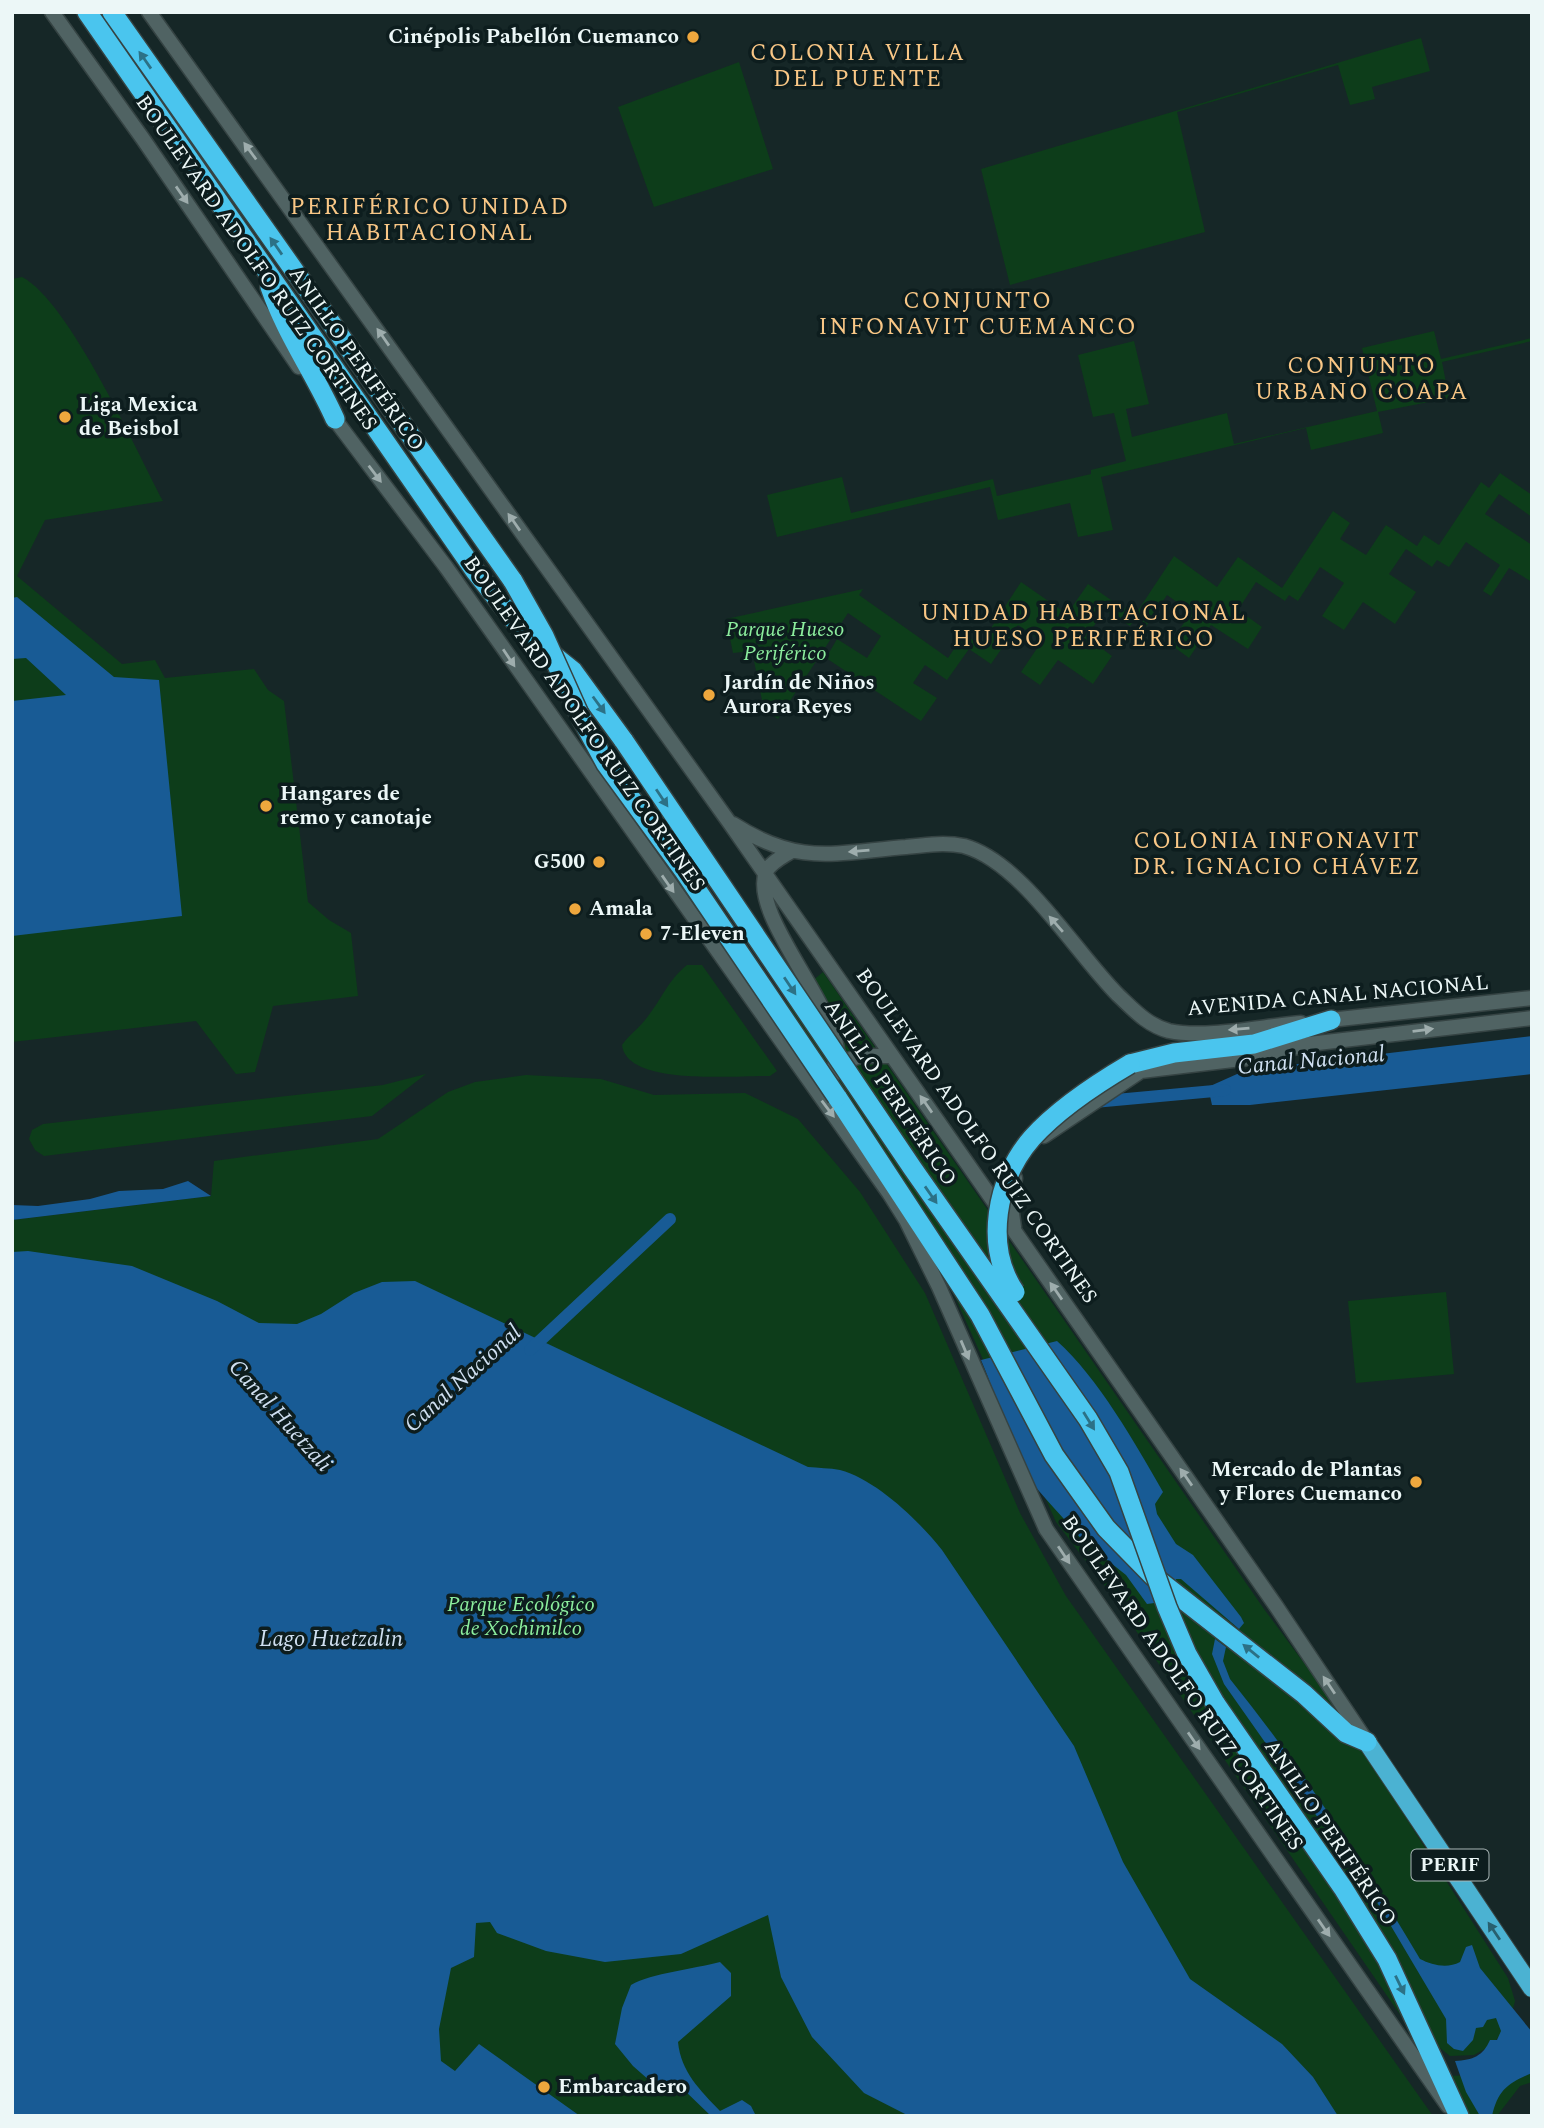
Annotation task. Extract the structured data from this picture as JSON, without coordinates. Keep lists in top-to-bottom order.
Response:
{
  "streets": {
    "highway": ["BOULEVARD ADOLFO RUIZ CORTINES", "ANILLO PERIFÉRICO", "PERIF"],
    "main road": ["AVENIDA CANAL NACIONAL"]
  },
  "crossings": [
    ["BOULEVARD ADOLFO RUIZ CORTINES", "ANILLO PERIFÉRICO"],
    ["BOULEVARD ADOLFO RUIZ CORTINES", "AVENIDA CANAL NACIONAL"]
  ],
  "districts": [
    "COLONIA VILLA DEL PUENTE",
    "PERIFÉRICO UNIDAD HABITACIONAL",
    "CONJUNTO INFONAVIT CUEMANCO",
    "CONJUNTO URBANO COAPA",
    "UNIDAD HABITACIONAL HUESO PERIFÉRICO",
    "COLONIA INFONAVIT DR. IGNACIO CHÁVEZ"
  ],
  "water": ["Canal Nacional", "Canal Huetzali", "Lago Huetzalin"],
  "parks": ["Parque Hueso Periférico", "Parque Ecológico de Xochimilco"],
  "places": [
    "Cinépolis Pabellón Cuemanco",
    "Liga Mexica de Beisbol",
    "Jardín de Niños Aurora Reyes",
    "Hangares de remo y canotaje",
    "G500",
    "Amala",
    "7-Eleven",
    "Mercado de Plantas y Flores Cuemanco",
    "Embarcadero"
  ]
}
